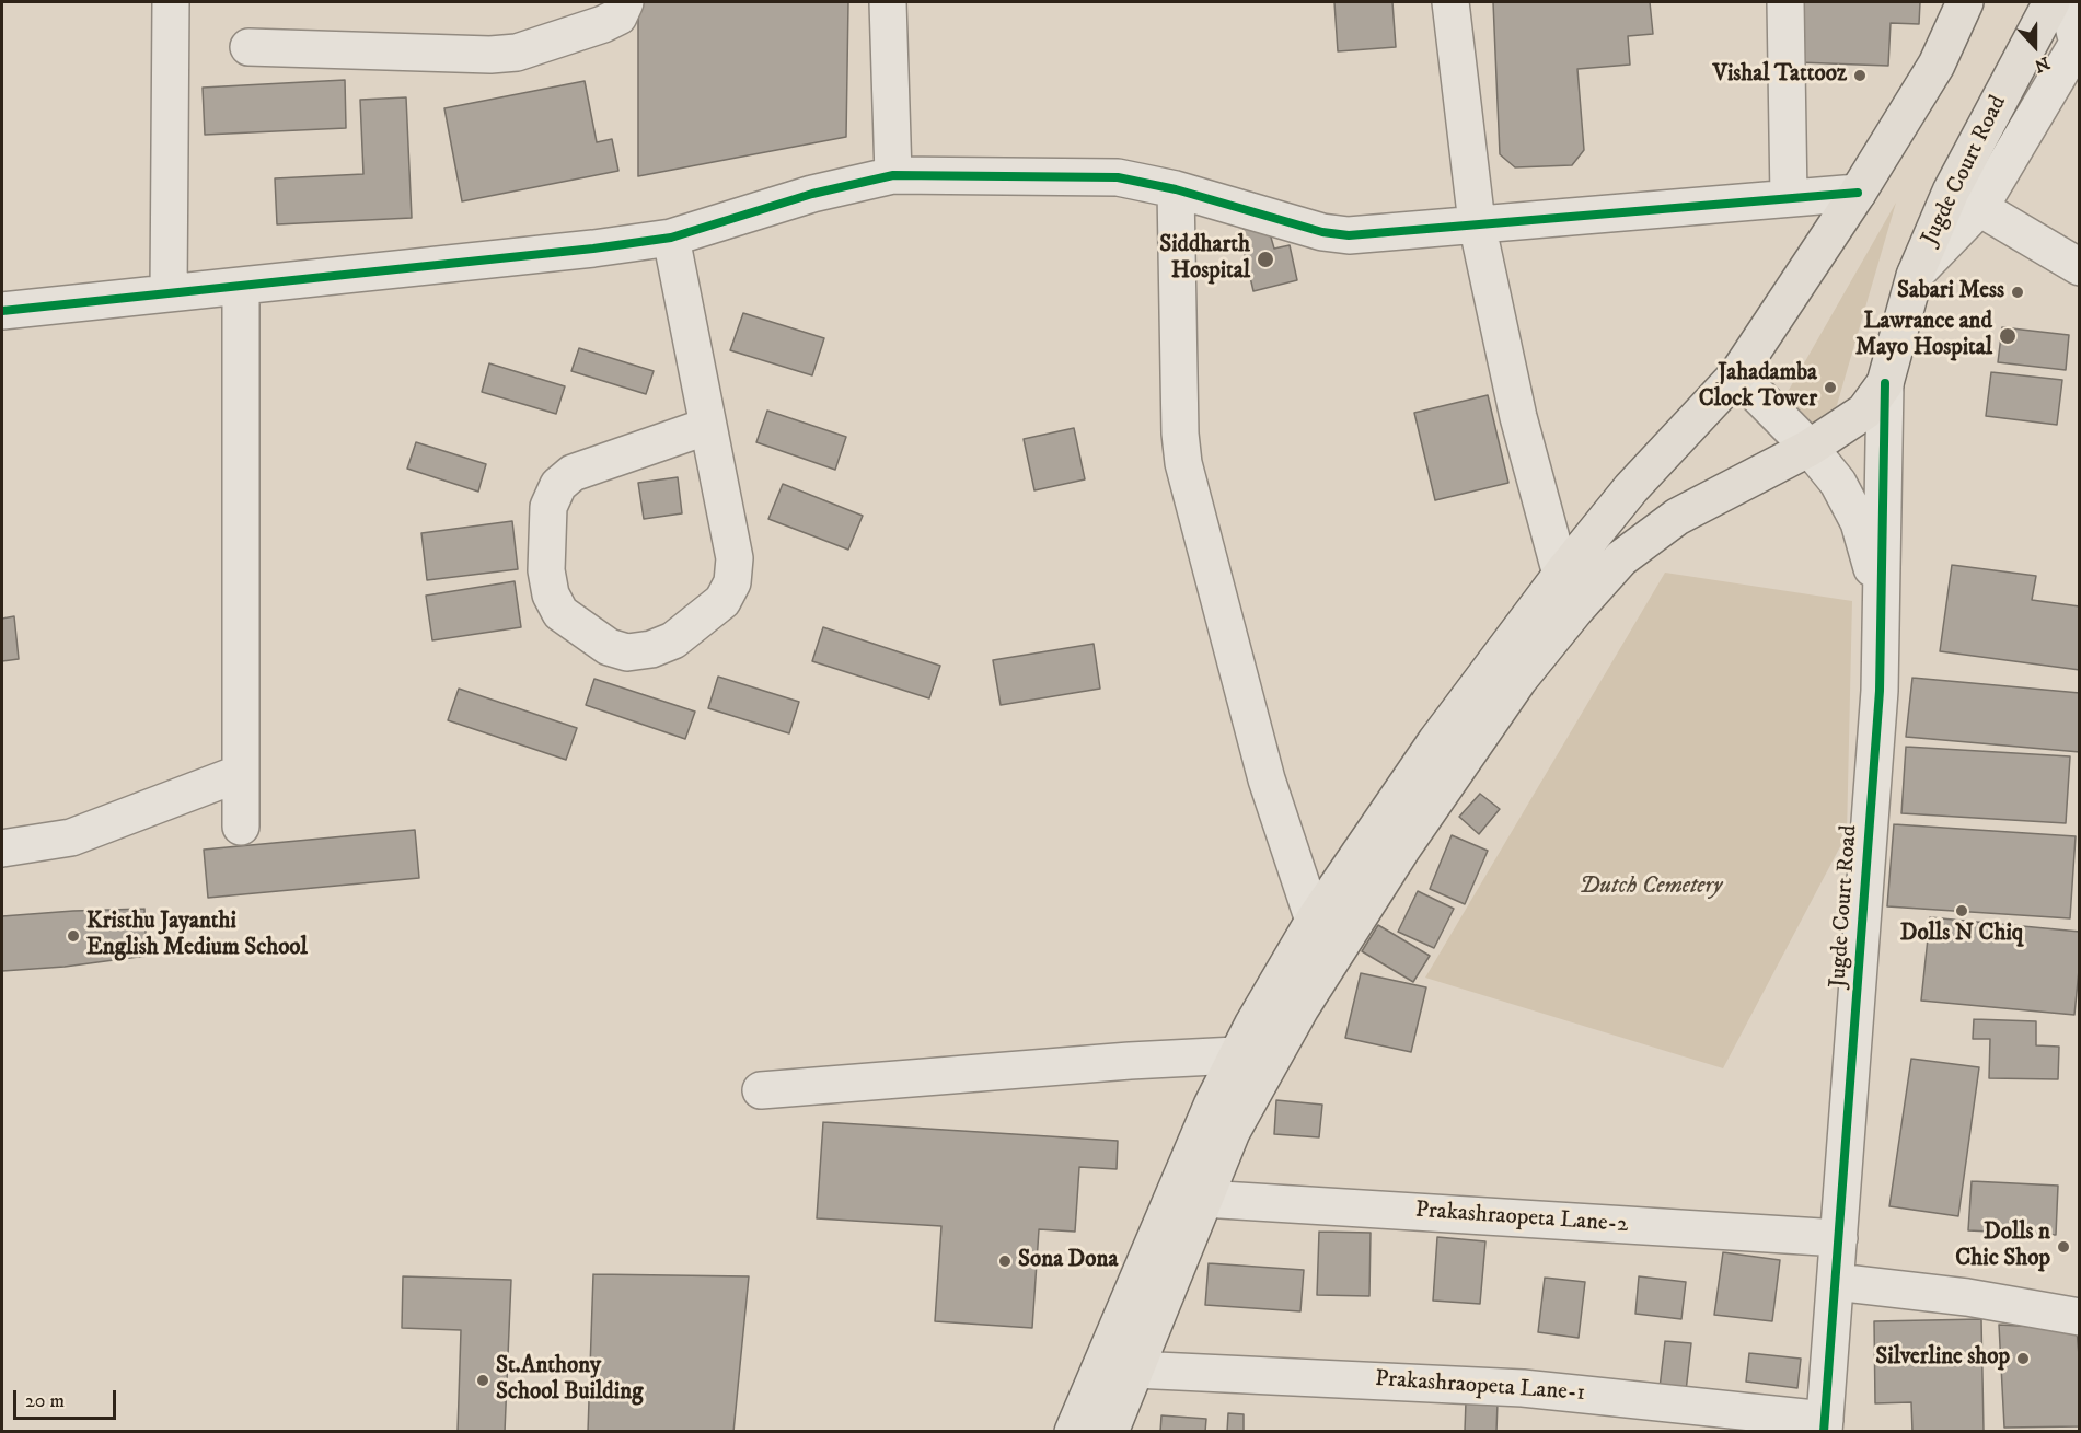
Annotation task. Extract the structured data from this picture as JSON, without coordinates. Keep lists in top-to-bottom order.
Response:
{
  "streets": {
    "main road": ["Jugde Court Road"],
    "street": ["Prakashraopeta Lane-2", "Prakashraopeta Lane-1"]
  },
  "crossings": [
    ["Jugde Court Road", "Prakashraopeta Lane-2"],
    ["Jugde Court Road", "Prakashraopeta Lane-1"]
  ],
  "parks": ["Dutch Cemetery"],
  "places": [
    "Vishal Tattooz",
    "Siddharth Hospital",
    "Sabari Mess",
    "Lawrance and Mayo Hospital",
    "Jahadamba Clock Tower",
    "Dolls N Chiq",
    "Kristhu Jayanthi English Medium School",
    "Dolls n Chic Shop",
    "Sona Dona",
    "Silverline shop",
    "St.Anthony School Building"
  ],
  "scale_bar": "20 m",
  "north": "bottom"
}
